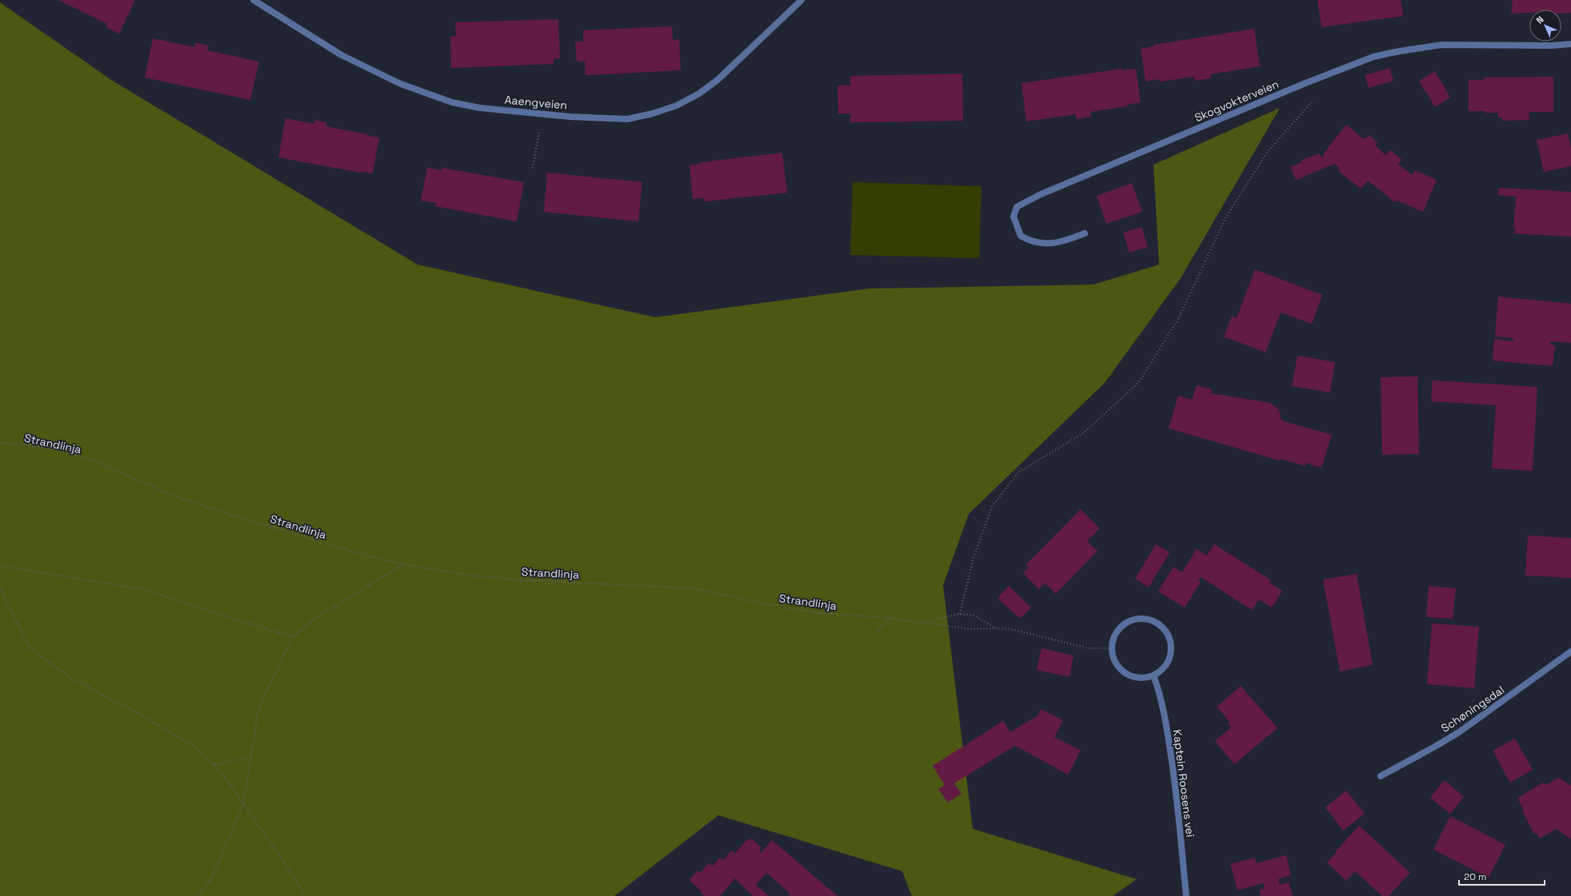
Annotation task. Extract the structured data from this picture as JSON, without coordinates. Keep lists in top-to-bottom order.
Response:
{
  "streets": {
    "street": [
      "Skogvokterveien",
      "Aaengveien",
      "Schøningsdal",
      "Kaptein Roosens vei"
    ],
    "path": ["Strandlinja"]
  },
  "crossings": [
    ["Strandlinja", "Kaptein Roosens vei"]
  ],
  "scale_bar": "20 m",
  "north": "top left"
}
